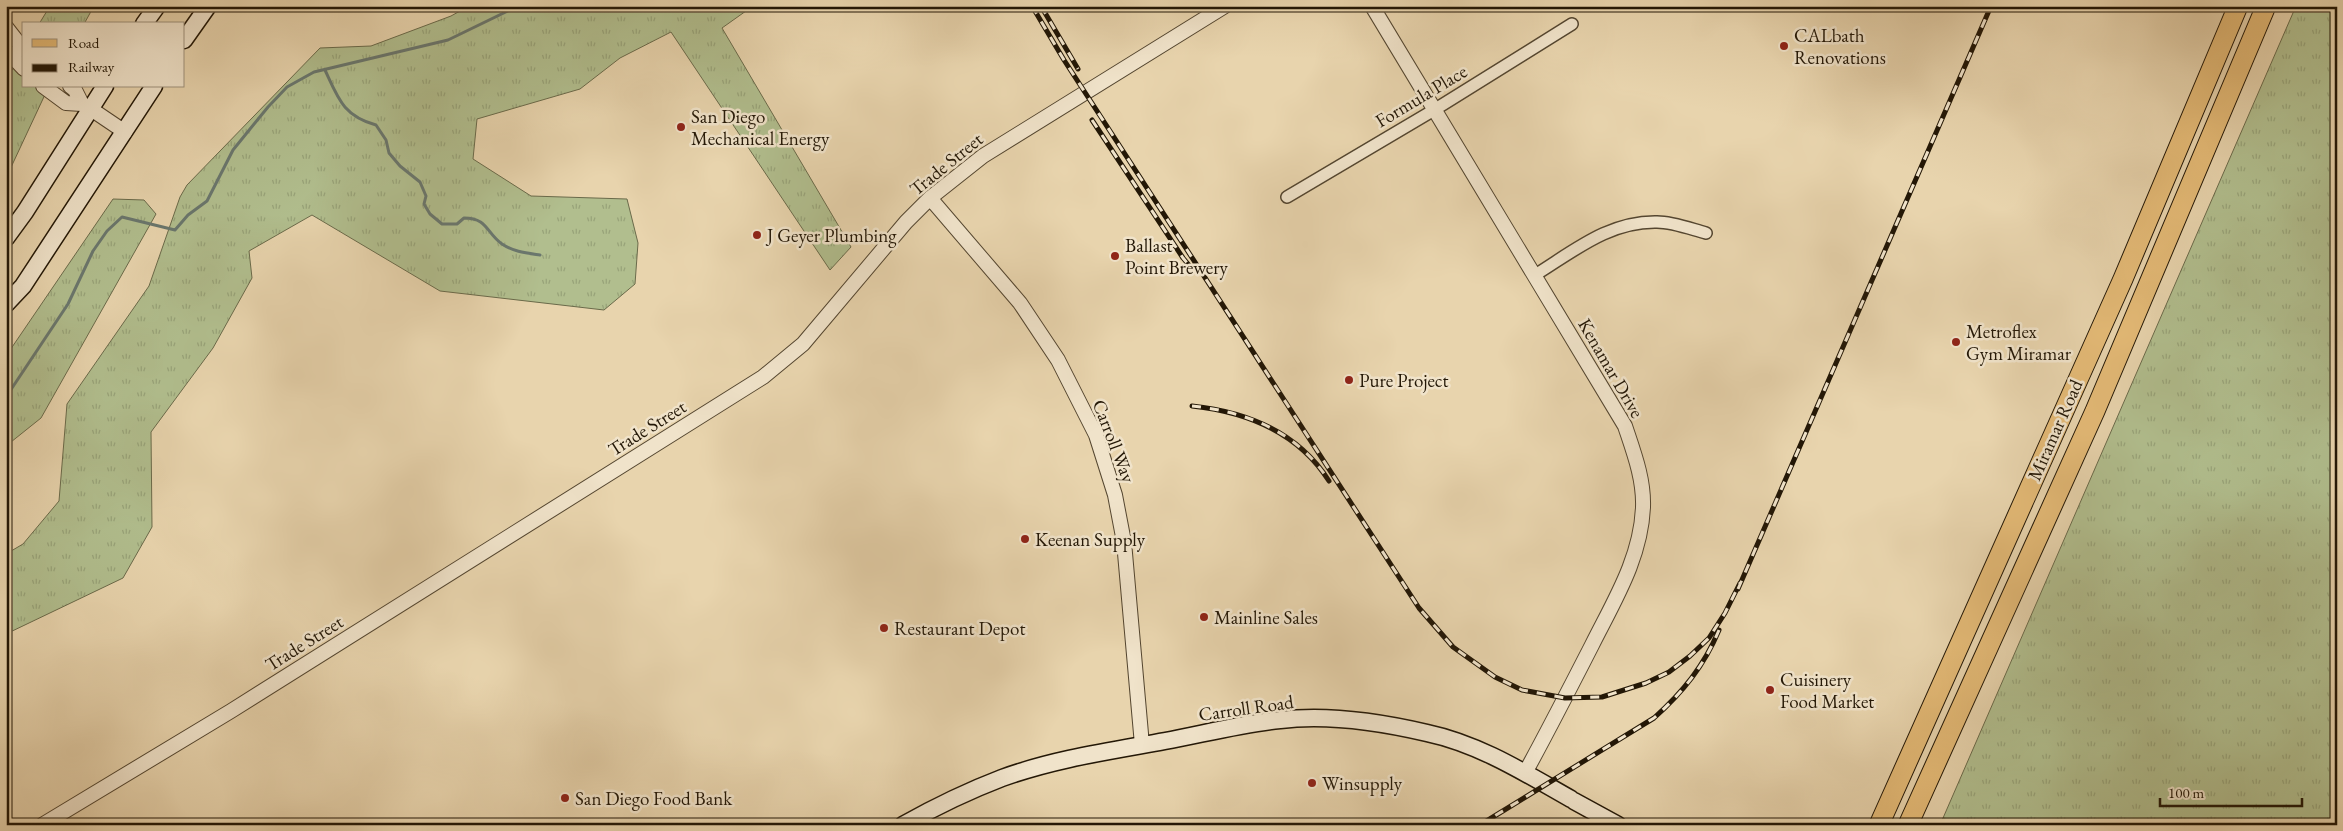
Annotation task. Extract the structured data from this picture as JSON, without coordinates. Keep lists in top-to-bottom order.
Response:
{
  "streets": {
    "main road": ["Miramar Road", "Carroll Road"],
    "street": [
      "Formula Place",
      "Trade Street",
      "Kenamar Drive",
      "Carroll Way"
    ]
  },
  "crossings": [
    ["Formula Place", "Kenamar Drive"],
    ["Trade Street", "Carroll Way"],
    ["Kenamar Drive", "Carroll Road"],
    ["Carroll Way", "Carroll Road"]
  ],
  "places": [
    "CALbath Renovations",
    "San Diego Mechanical Energy",
    "J Geyer Plumbing",
    "Ballast Point Brewery",
    "Metroflex Gym Miramar",
    "Pure Project",
    "Keenan Supply",
    "Mainline Sales",
    "Restaurant Depot",
    "Cuisinery Food Market",
    "Winsupply",
    "San Diego Food Bank"
  ],
  "legend": ["Road", "Railway"],
  "scale_bar": "100 m"
}
